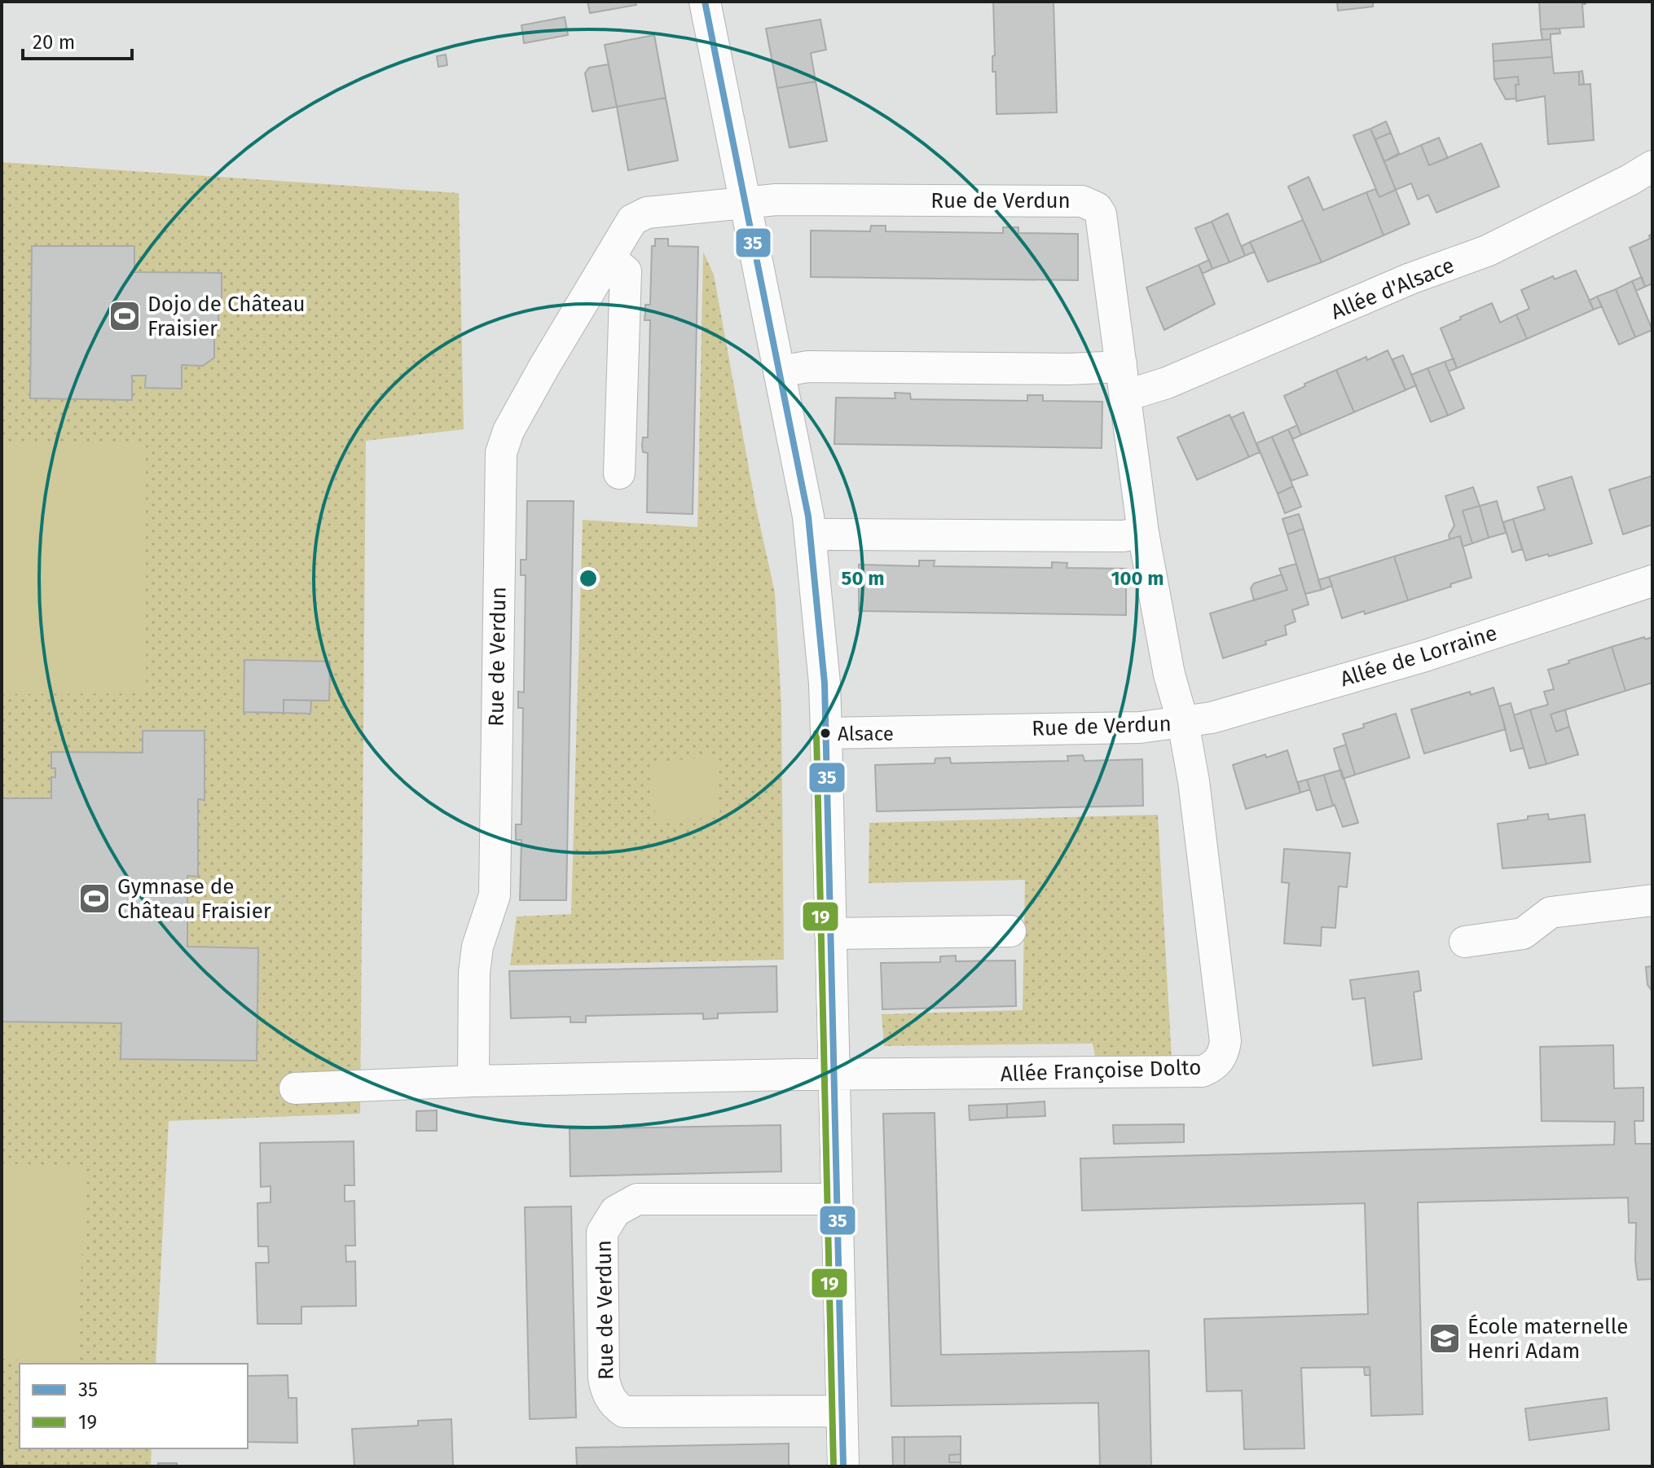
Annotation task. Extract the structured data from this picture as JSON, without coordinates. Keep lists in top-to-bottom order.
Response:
{
  "streets": {
    "street": [
      "Rue de Verdun",
      "Allée d'Alsace",
      "Allée de Lorraine",
      "Allée Françoise Dolto"
    ]
  },
  "crossings": [
    ["Rue de Verdun", "Allée d'Alsace"],
    ["Rue de Verdun", "Allée de Lorraine"],
    ["Rue de Verdun", "Allée Françoise Dolto"],
    ["Allée de Lorraine", "Allée Françoise Dolto"]
  ],
  "places": {
    "sports": ["Dojo de Château Fraisier", "Gymnase de Château Fraisier"],
    "other": ["Alsace"],
    "school or university": ["École maternelle Henri Adam"]
  },
  "lines": ["transit line 35", "transit line 19"],
  "legend": ["35", "19"],
  "scale_bar": "20 m",
  "rings": ["50 m", "100 m"]
}
